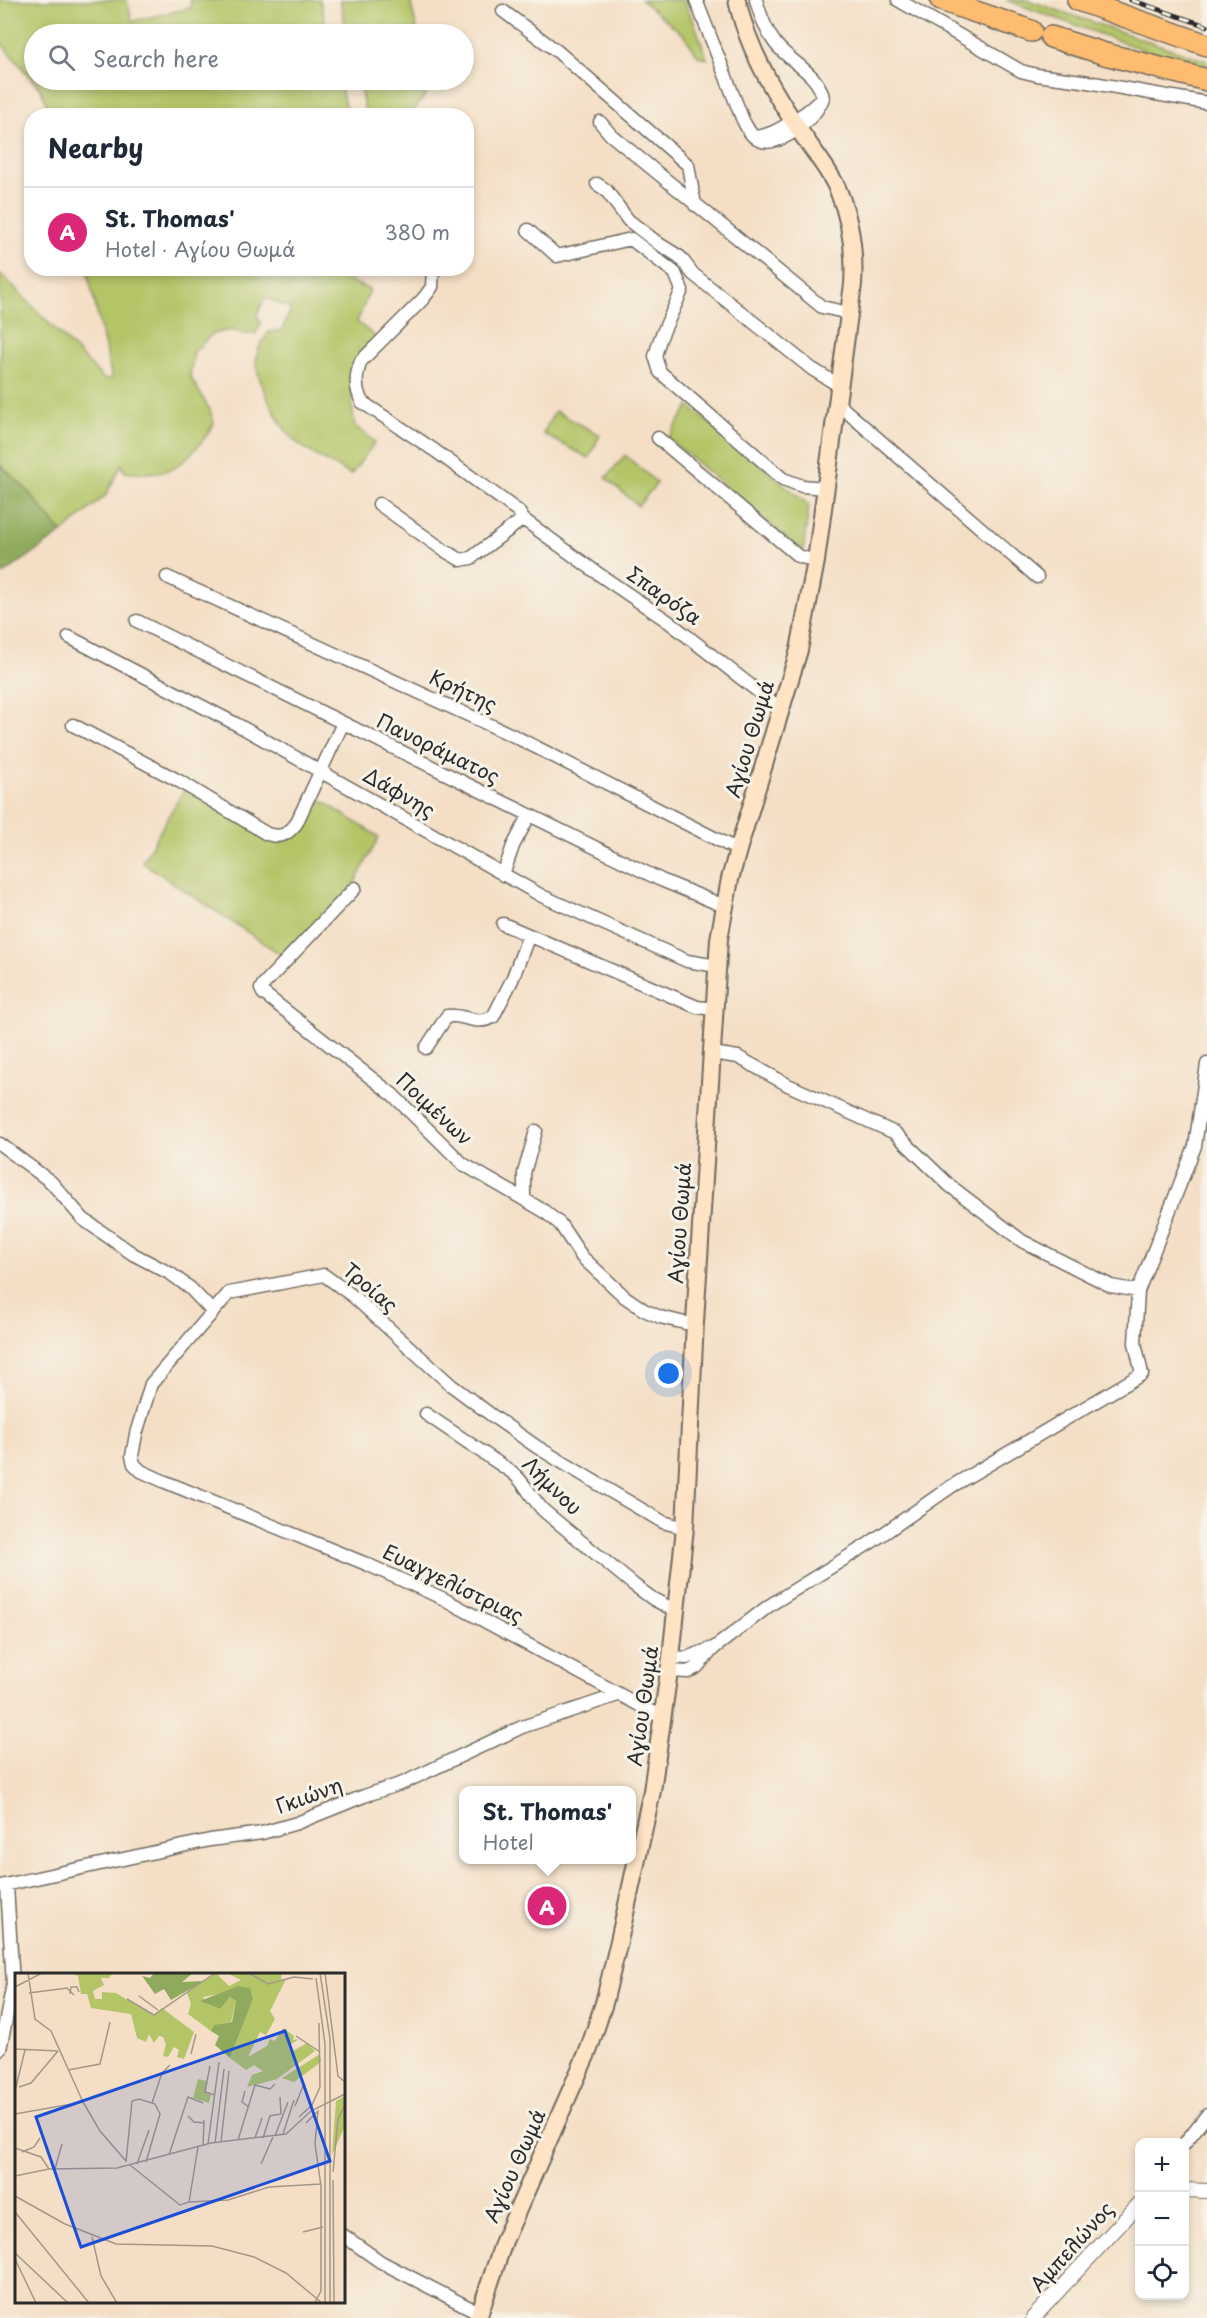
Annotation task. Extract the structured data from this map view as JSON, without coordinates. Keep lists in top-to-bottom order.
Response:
{
  "streets": {
    "main road": ["Αγίου Θωμά"],
    "street": [
      "Σπαρόζα",
      "Κρήτης",
      "Πανοράματος",
      "Δάφνης",
      "Ποιμένων",
      "Τροίας",
      "Λήμνου",
      "Ευαγγελίστριας",
      "Γκιώνη",
      "Αμπελώνος"
    ]
  },
  "crossings": [
    ["Σπαρόζα", "Αγίου Θωμά"],
    ["Κρήτης", "Αγίου Θωμά"],
    ["Αγίου Θωμά", "Πανοράματος"],
    ["Αγίου Θωμά", "Δάφνης"],
    ["Αγίου Θωμά", "Ποιμένων"],
    ["Αγίου Θωμά", "Τροίας"],
    ["Αγίου Θωμά", "Λήμνου"],
    ["Αγίου Θωμά", "Ευαγγελίστριας"],
    ["Τροίας", "Ευαγγελίστριας"],
    ["Ευαγγελίστριας", "Γκιώνη"]
  ],
  "page": {
    "search": "Search here",
    "heading": "Nearby",
    "list": [
      {
        "mark": "A",
        "name": "St. Thomas'",
        "note": "Hotel · Αγίου Θωμά",
        "value": "380 m"
      }
    ],
    "popup": ["St. Thomas'", "Hotel"],
    "pins": "A",
    "map_buttons": ["+", "−"]
  }
}
